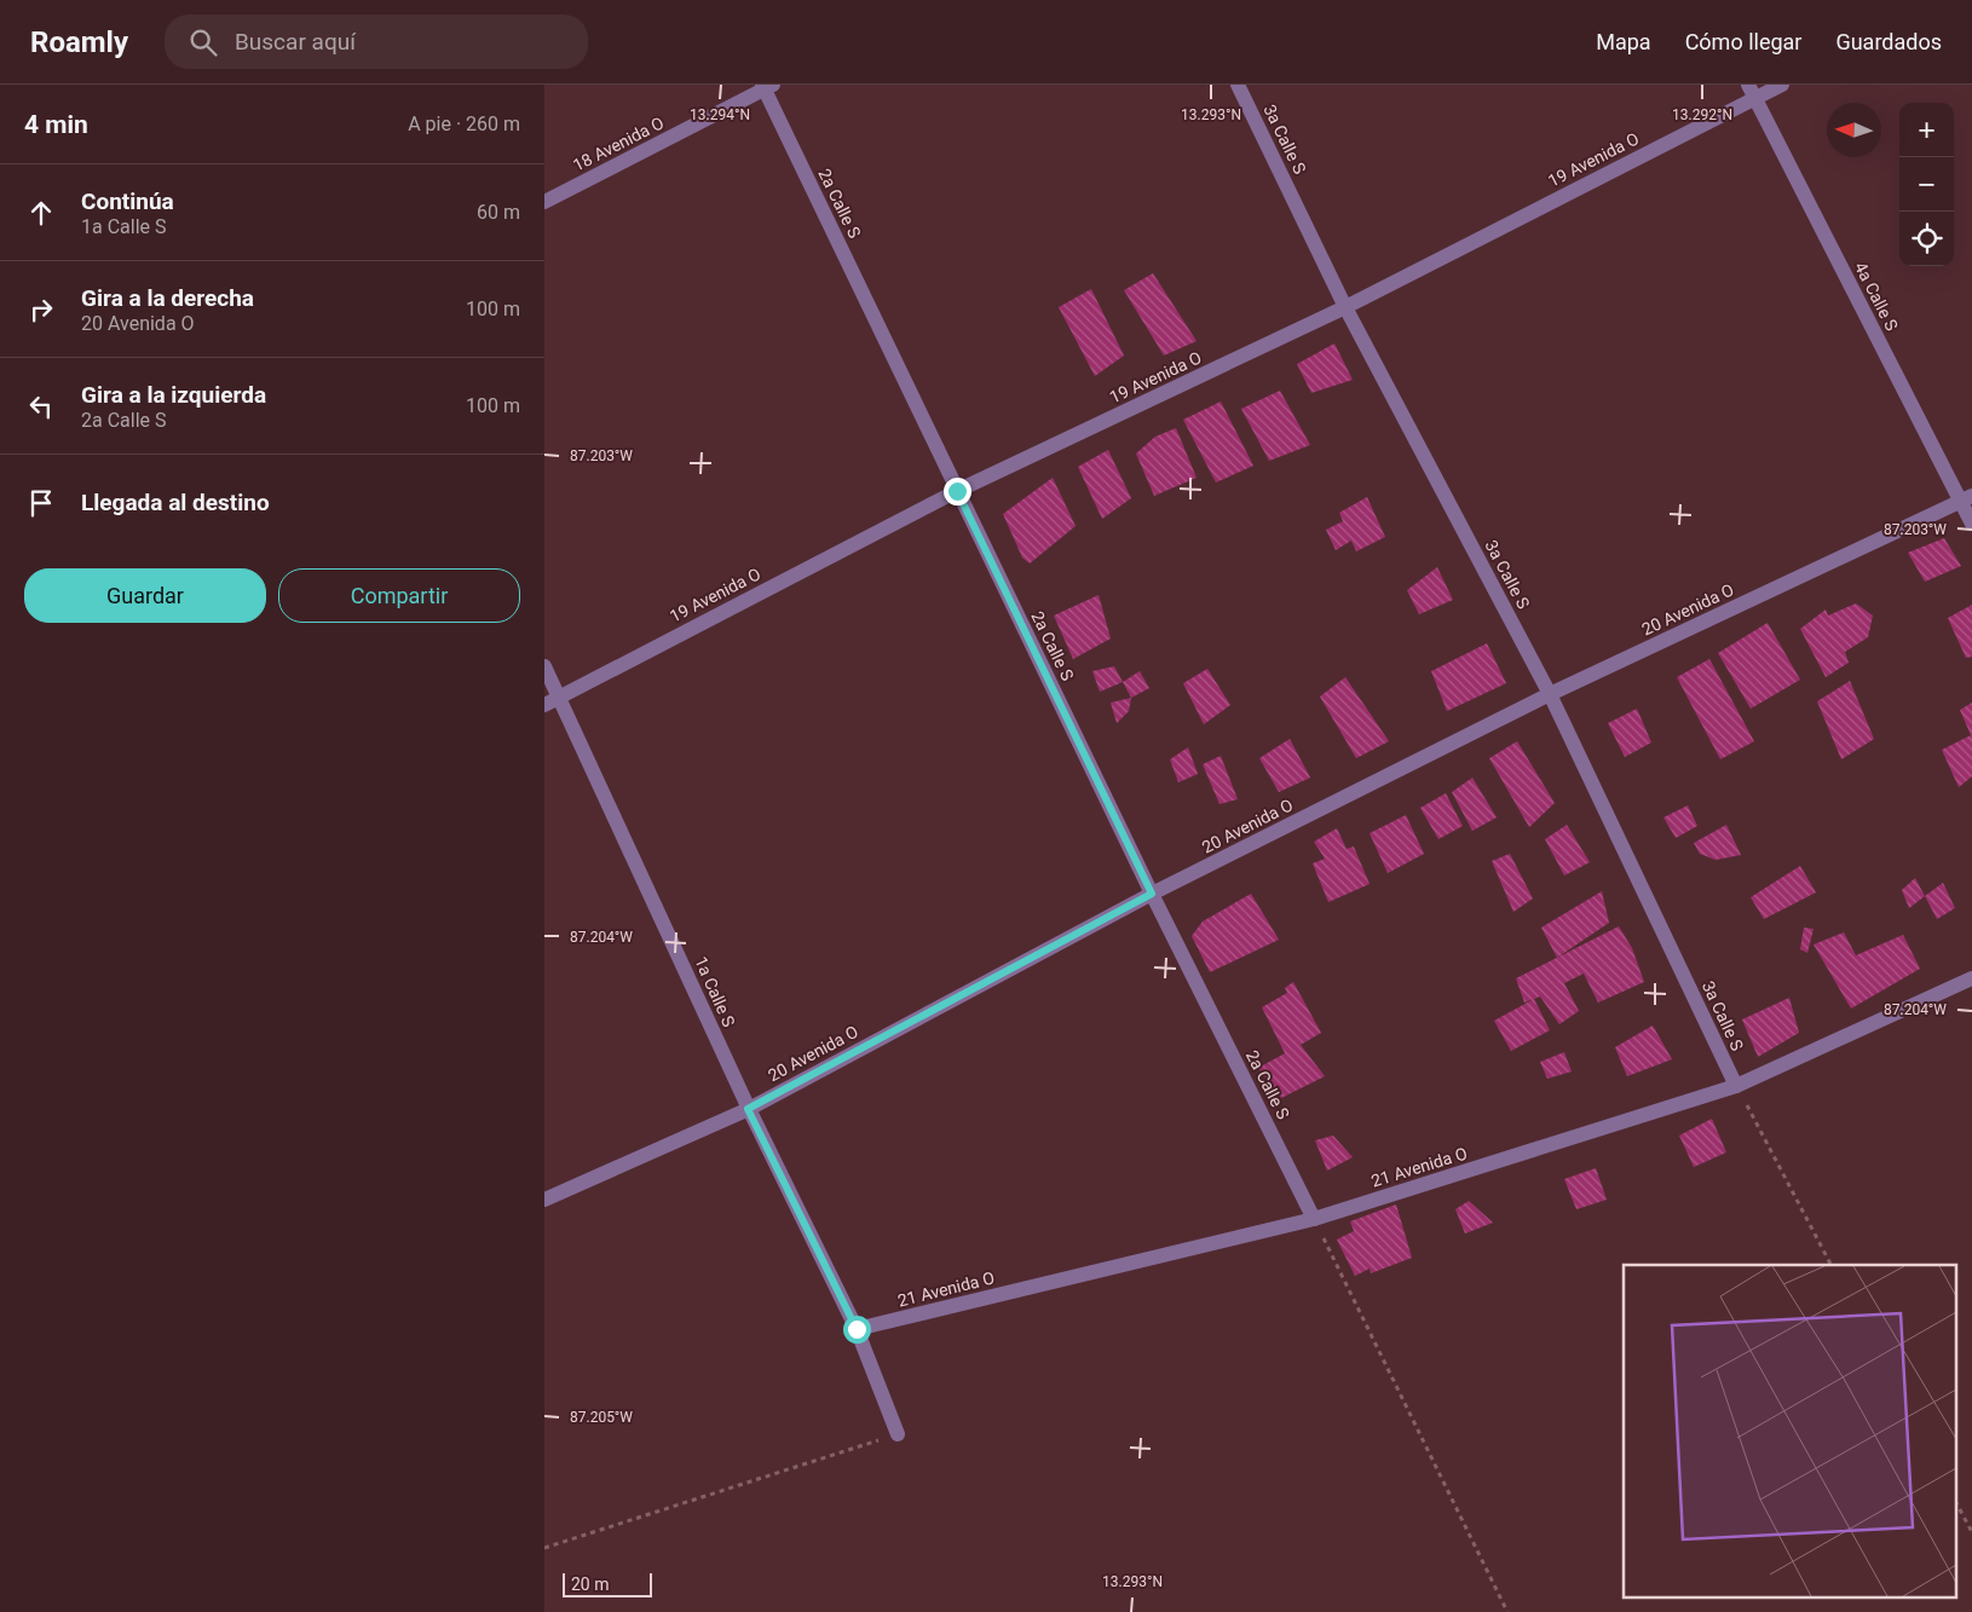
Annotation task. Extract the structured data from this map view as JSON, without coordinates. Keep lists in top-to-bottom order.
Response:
{
  "streets": {
    "street": [
      "3a Calle S",
      "18 Avenida O",
      "19 Avenida O",
      "2a Calle S",
      "4a Calle S",
      "20 Avenida O",
      "1a Calle S",
      "21 Avenida O"
    ]
  },
  "crossings": [
    ["3a Calle S", "19 Avenida O"],
    ["3a Calle S", "20 Avenida O"],
    ["3a Calle S", "21 Avenida O"],
    ["18 Avenida O", "2a Calle S"],
    ["19 Avenida O", "2a Calle S"],
    ["19 Avenida O", "4a Calle S"],
    ["19 Avenida O", "1a Calle S"],
    ["2a Calle S", "20 Avenida O"],
    ["2a Calle S", "21 Avenida O"],
    ["4a Calle S", "20 Avenida O"],
    ["20 Avenida O", "1a Calle S"],
    ["1a Calle S", "21 Avenida O"]
  ],
  "scale_bar": "20 m",
  "north": "left",
  "page": {
    "header": "Roamly",
    "search": "Buscar aquí",
    "nav": ["Mapa", "Cómo llegar", "Guardados"],
    "heading": ["4 min", "A pie · 260 m"],
    "map_buttons": ["+", "−"],
    "list": [
      ["Continúa", "1a Calle S", "60 m"],
      ["Gira a la derecha", "20 Avenida O", "100 m"],
      ["Gira a la izquierda", "2a Calle S", "100 m"],
      "Llegada al destino"
    ],
    "buttons": ["Guardar", "Compartir"],
    "scale": "20 m"
  },
  "coordinates": [
    "13.294°N",
    "13.293°N",
    "13.292°N",
    "87.203°W",
    "87.204°W",
    "87.205°W"
  ]
}
